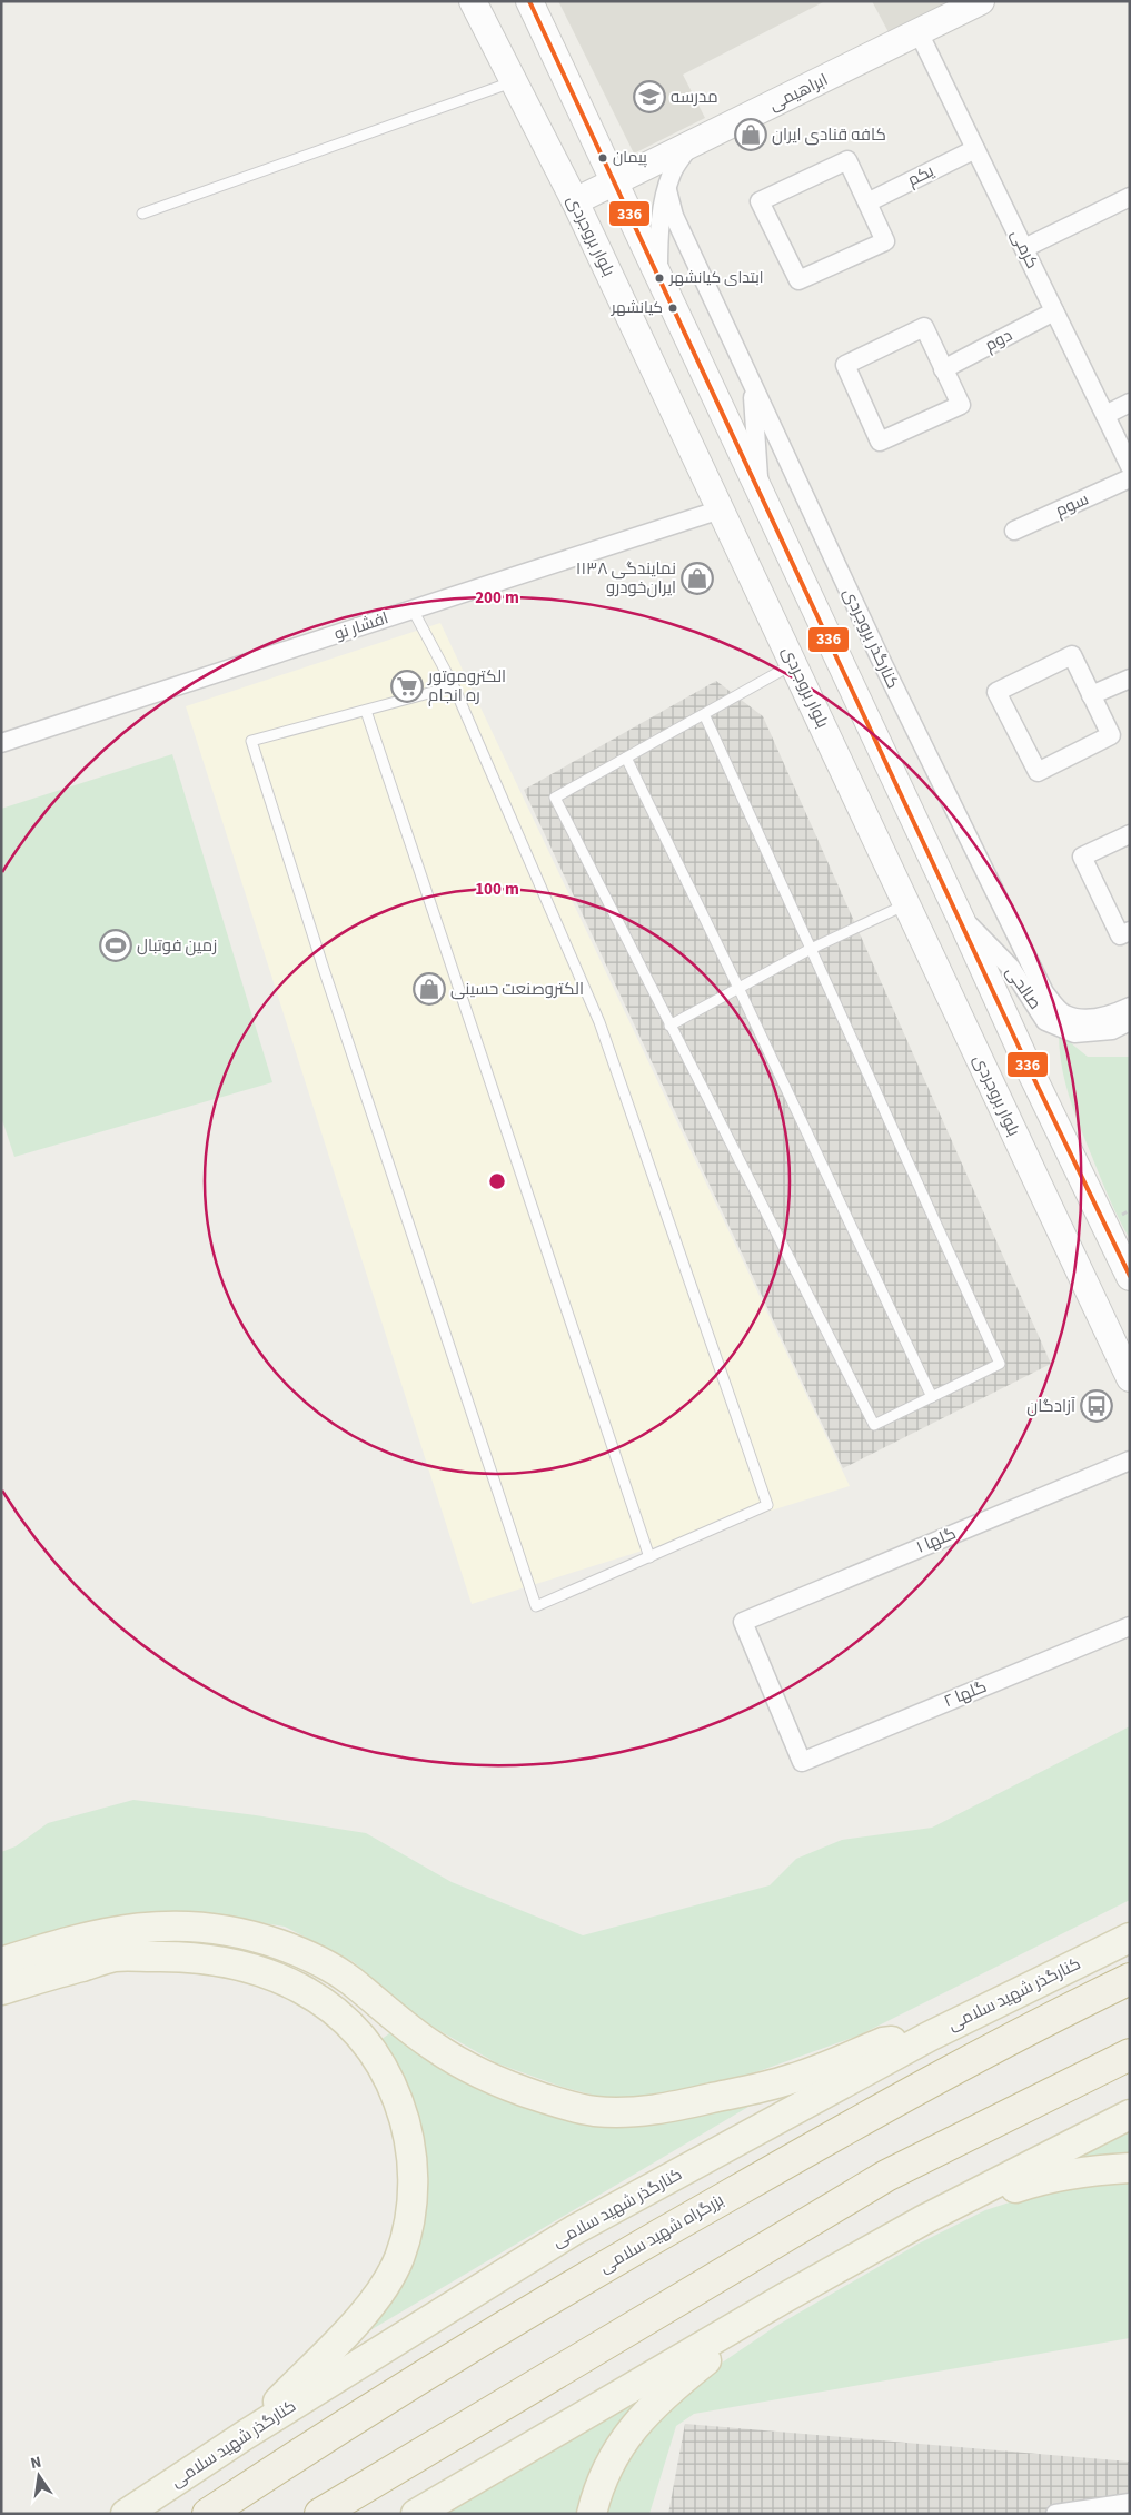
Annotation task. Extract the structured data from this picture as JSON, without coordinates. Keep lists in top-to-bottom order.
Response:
{
  "streets": {
    "highway": ["بزرگراه شهید سلامی"],
    "main road": ["ابراهیمی", "بلوار بروجردی", "کنارگذر شهید سلامی"],
    "street": [
      "یکم",
      "کرمی",
      "دوم",
      "سوم",
      "افشار نو",
      "کنارگذر بروجردی",
      "صالحی",
      "گلها ۱",
      "گلها ۲"
    ]
  },
  "crossings": [
    ["ابراهیمی", "بلوار بروجردی"],
    ["ابراهیمی", "کرمی"],
    ["یکم", "کرمی"],
    ["بلوار بروجردی", "افشار نو"],
    ["کرمی", "دوم"],
    ["گلها ۱", "گلها ۲"]
  ],
  "places": {
    "school or university": ["مدرسه"],
    "shop": ["کافه قنادی ایران", "نمایندگی ۱۱۳۸ ایران‌خودرو", "الکتروصنعت حسینی"],
    "other": ["پیمان", "ابتدای کیانشهر", "کیانشهر"],
    "supermarket": ["الکتروموتور ره انجام"],
    "sports": ["زمین فوتبال"],
    "bus stop": ["آزادگان"]
  },
  "lines": ["transit line 336"],
  "north": "top",
  "rings": ["200 m", "100 m"]
}
